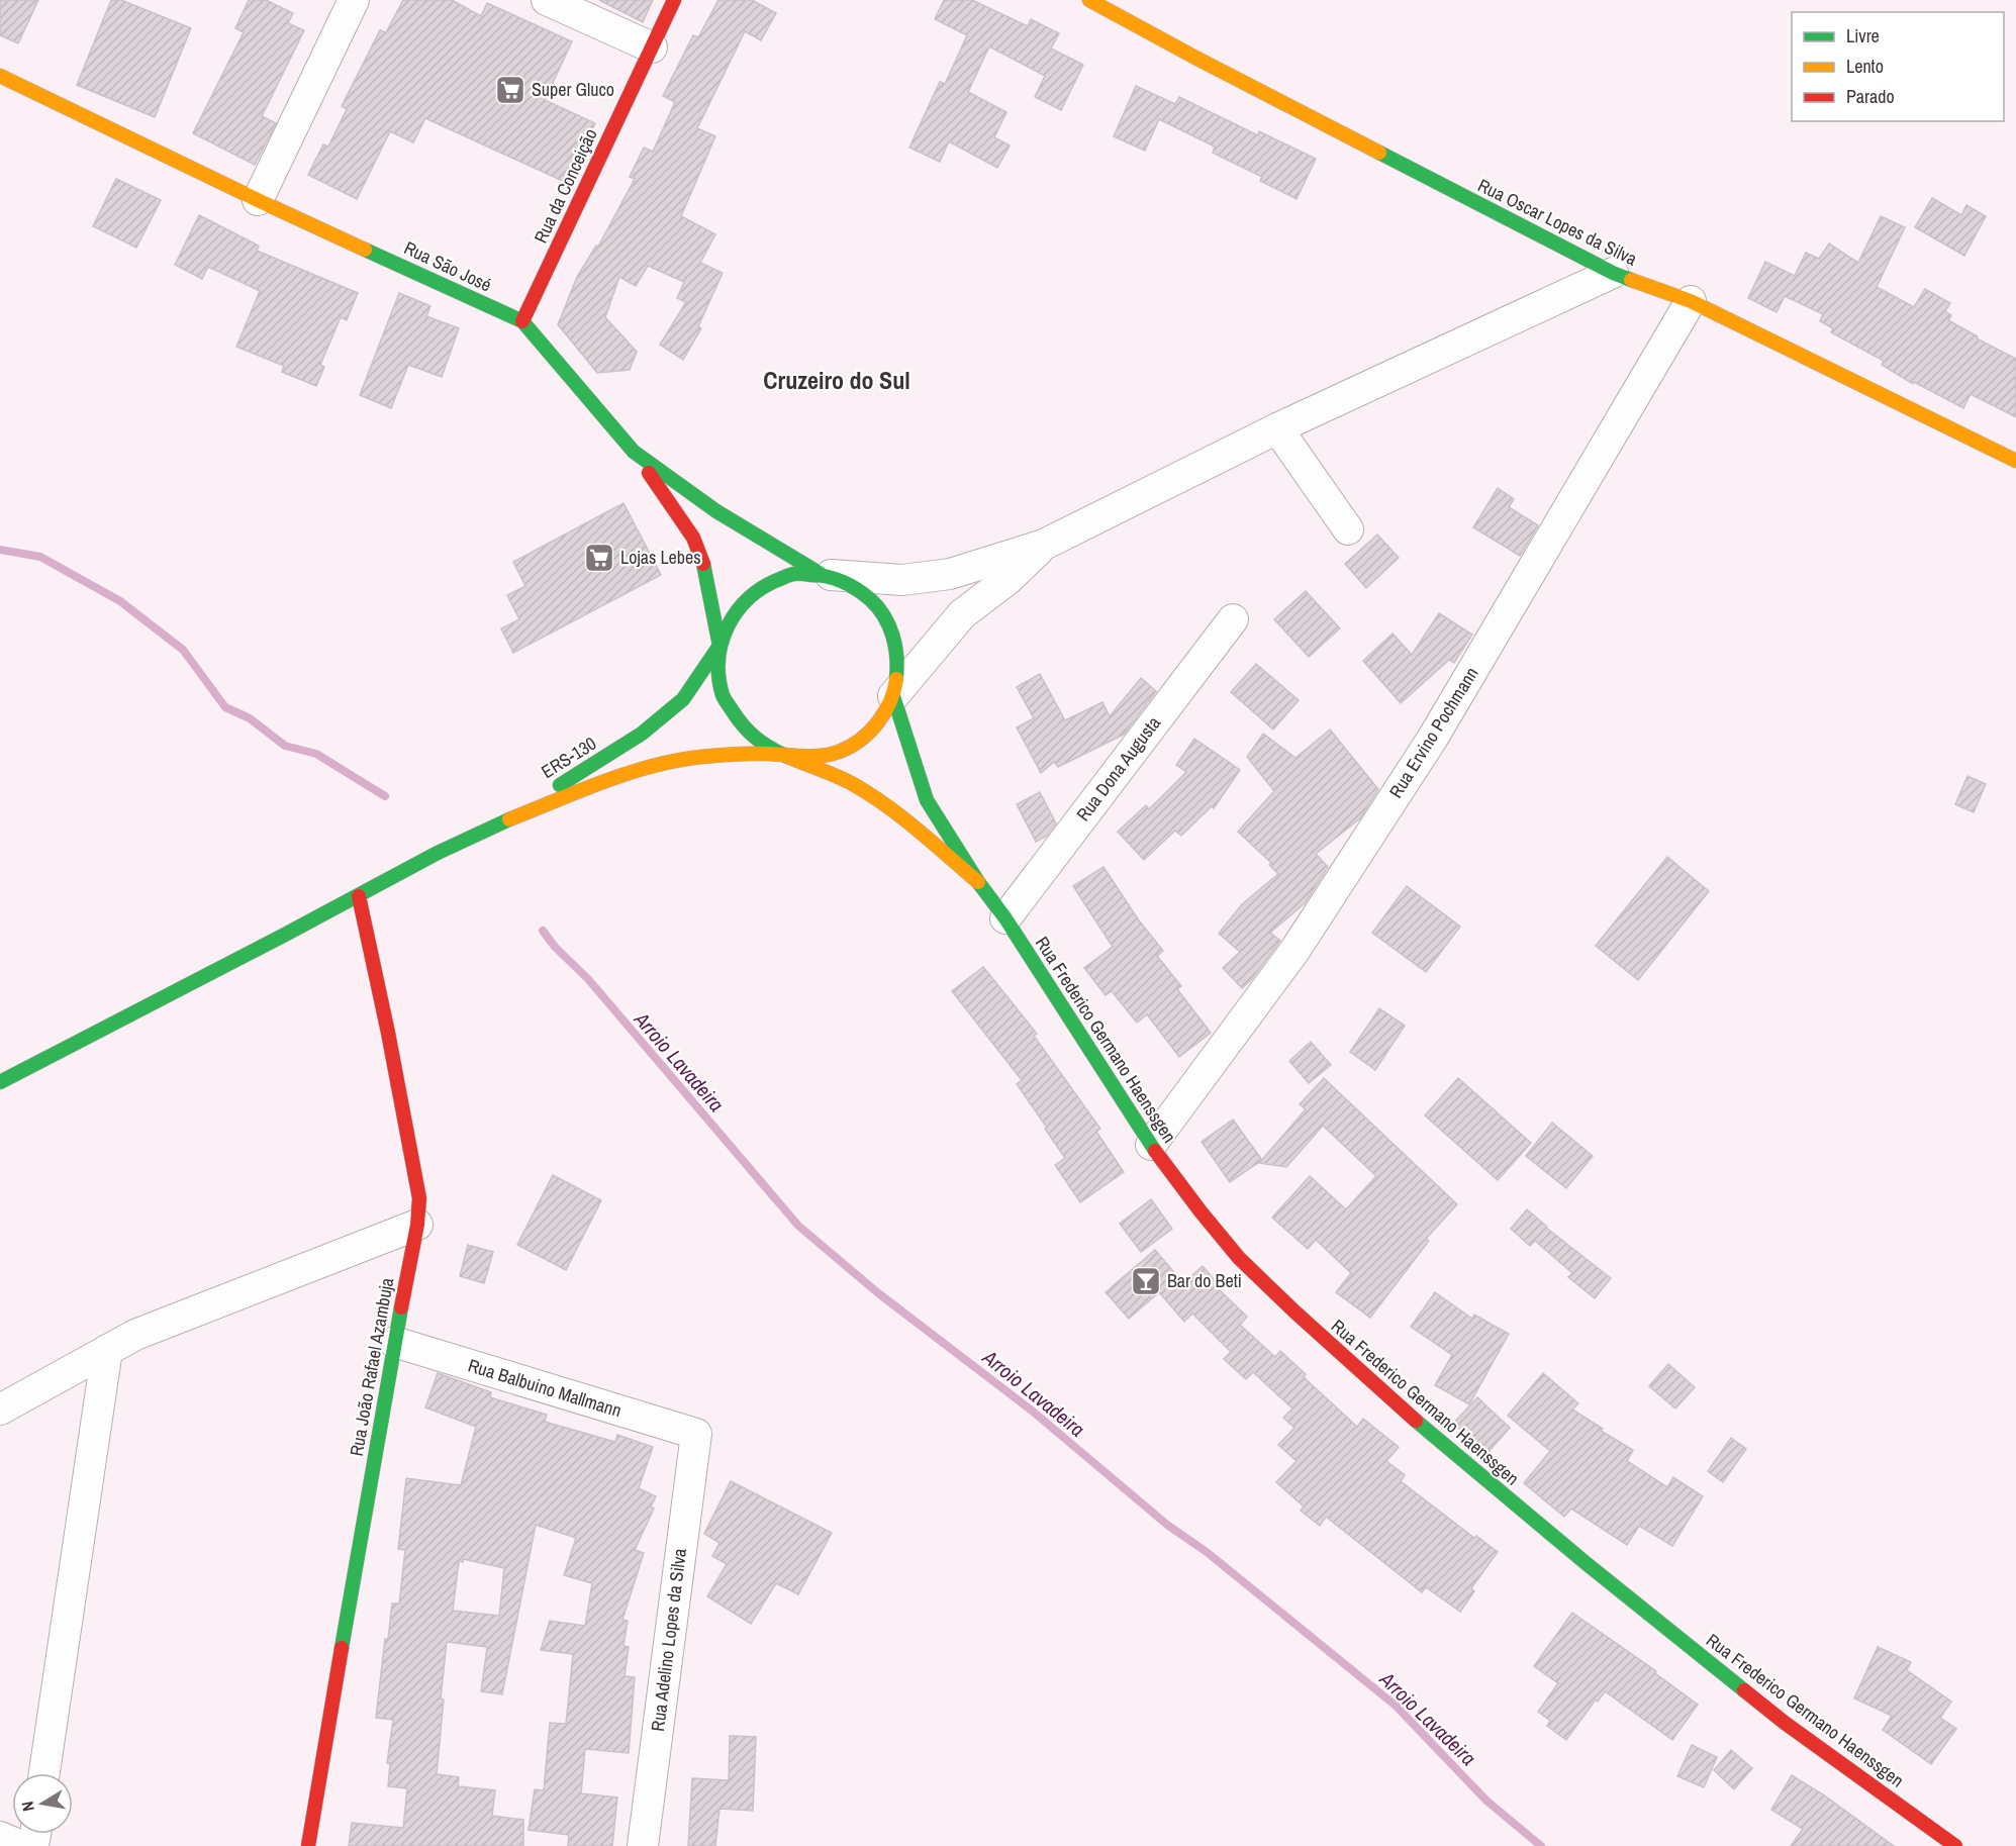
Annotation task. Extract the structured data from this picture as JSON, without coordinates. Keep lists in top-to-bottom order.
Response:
{
  "streets": {
    "main road": [
      "Rua da Conceição",
      "Rua Oscar Lopes da Silva",
      "Rua São José",
      "ERS-130",
      "Rua Frederico Germano Haenssgen",
      "Rua João Rafael Azambuja"
    ],
    "street": [
      "Rua Ervino Pochmann",
      "Rua Dona Augusta",
      "Rua Balbuino Mallmann",
      "Rua Adelino Lopes da Silva"
    ]
  },
  "crossings": [
    ["Rua da Conceição", "Rua São José"],
    ["Rua Oscar Lopes da Silva", "Rua Ervino Pochmann"],
    ["Rua São José", "ERS-130"],
    ["Rua Ervino Pochmann", "Rua Frederico Germano Haenssgen"],
    ["Rua Dona Augusta", "Rua Frederico Germano Haenssgen"],
    ["Rua João Rafael Azambuja", "Rua Balbuino Mallmann"],
    ["Rua Balbuino Mallmann", "Rua Adelino Lopes da Silva"]
  ],
  "districts": ["Cruzeiro do Sul"],
  "water": ["Arroio Lavadeira"],
  "places": {
    "supermarket": ["Super Gluco", "Lojas Lebes"],
    "bar": ["Bar do Beti"]
  },
  "legend": ["Livre", "Lento", "Parado"],
  "north": "left"
}
